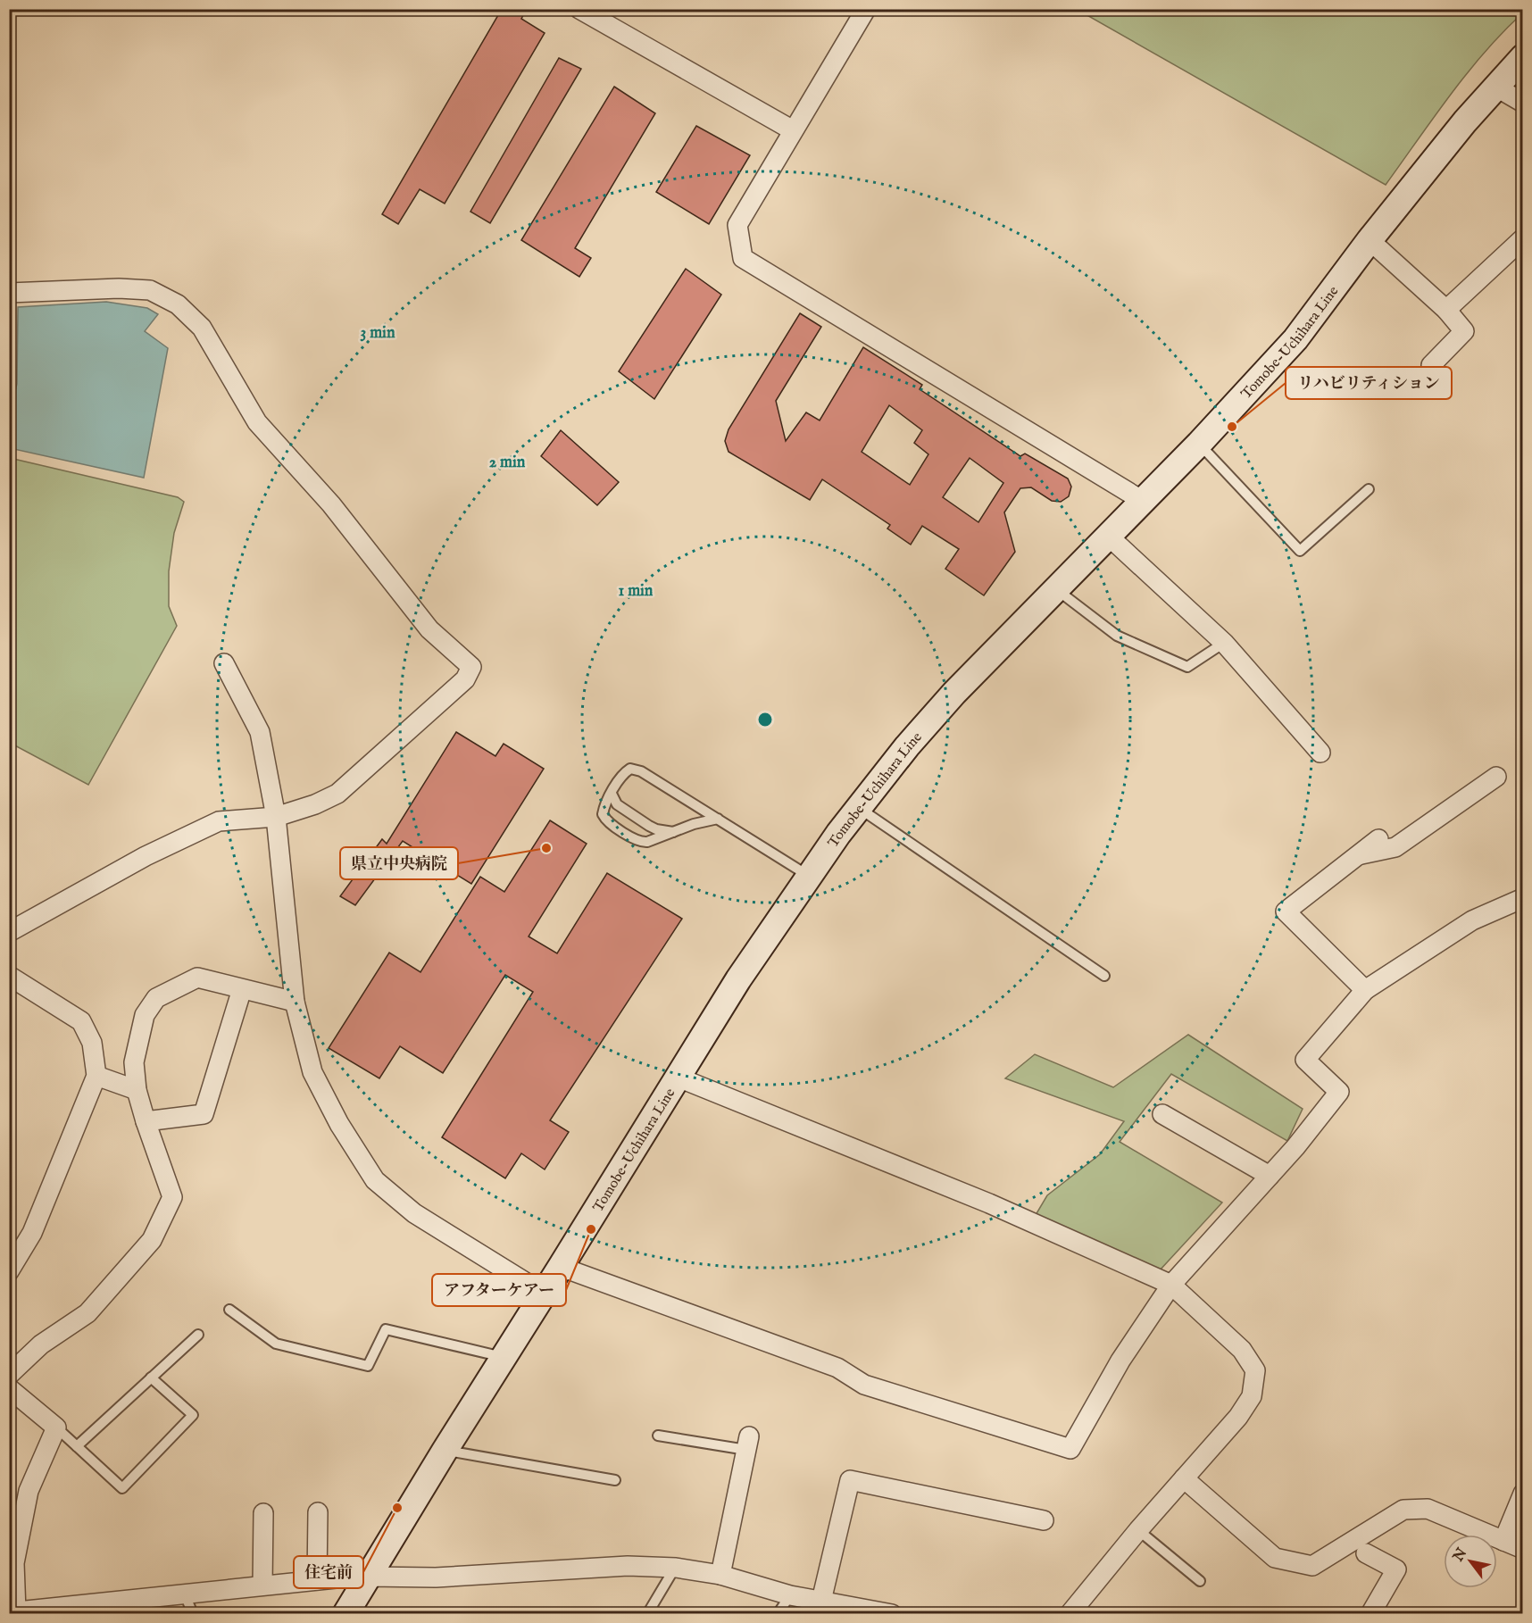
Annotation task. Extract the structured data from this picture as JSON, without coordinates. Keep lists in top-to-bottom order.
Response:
{
  "streets": {
    "main road": ["Tomobe-Uchihara Line"]
  },
  "places": [
    "リハビリティション",
    "県立中央病院",
    "アフターケアー",
    "住宅前"
  ],
  "north": "top left",
  "rings": ["3 min", "2 min", "1 min"]
}
